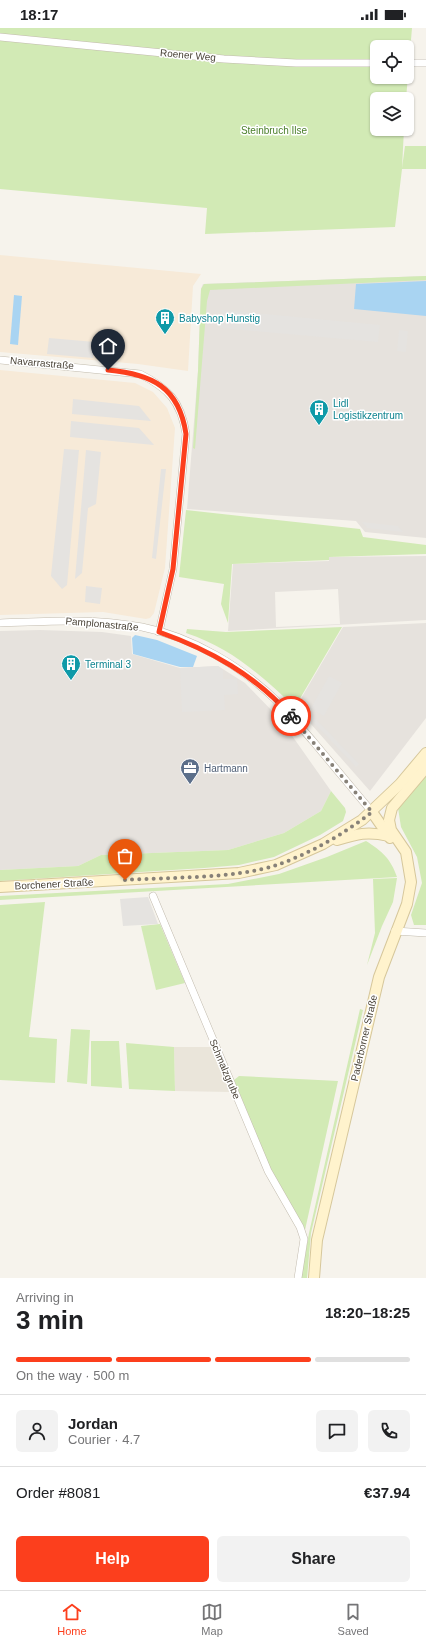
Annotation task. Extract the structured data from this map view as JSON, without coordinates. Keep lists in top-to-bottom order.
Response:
{
  "streets": {
    "main road": ["Borchener Straße", "Paderborner Straße"],
    "street": [
      "Roener Weg",
      "Navarrastraße",
      "Pamplonastraße",
      "Schmalzgrube"
    ]
  },
  "crossings": [
    ["Navarrastraße", "Pamplonastraße"],
    ["Pamplonastraße", "Borchener Straße"],
    ["Pamplonastraße", "Paderborner Straße"],
    ["Borchener Straße", "Paderborner Straße"]
  ],
  "parks": ["Steinbruch Ilse"],
  "places": {
    "building": ["Babyshop Hunstig", "Lidl Logistikzentrum", "Terminal 3"],
    "office": ["Hartmann"]
  },
  "page": {
    "status": "18:17",
    "heading": ["3 min", "Arriving in", "18:20–18:25"],
    "panel": [
      "Jordan",
      "Courier · 4.7",
      "Order #8081",
      "€37.94"
    ],
    "bar": "On the way · 500 m",
    "buttons": ["Help", "Share"],
    "tabs": ["Home", "Map", "Saved"]
  }
}
